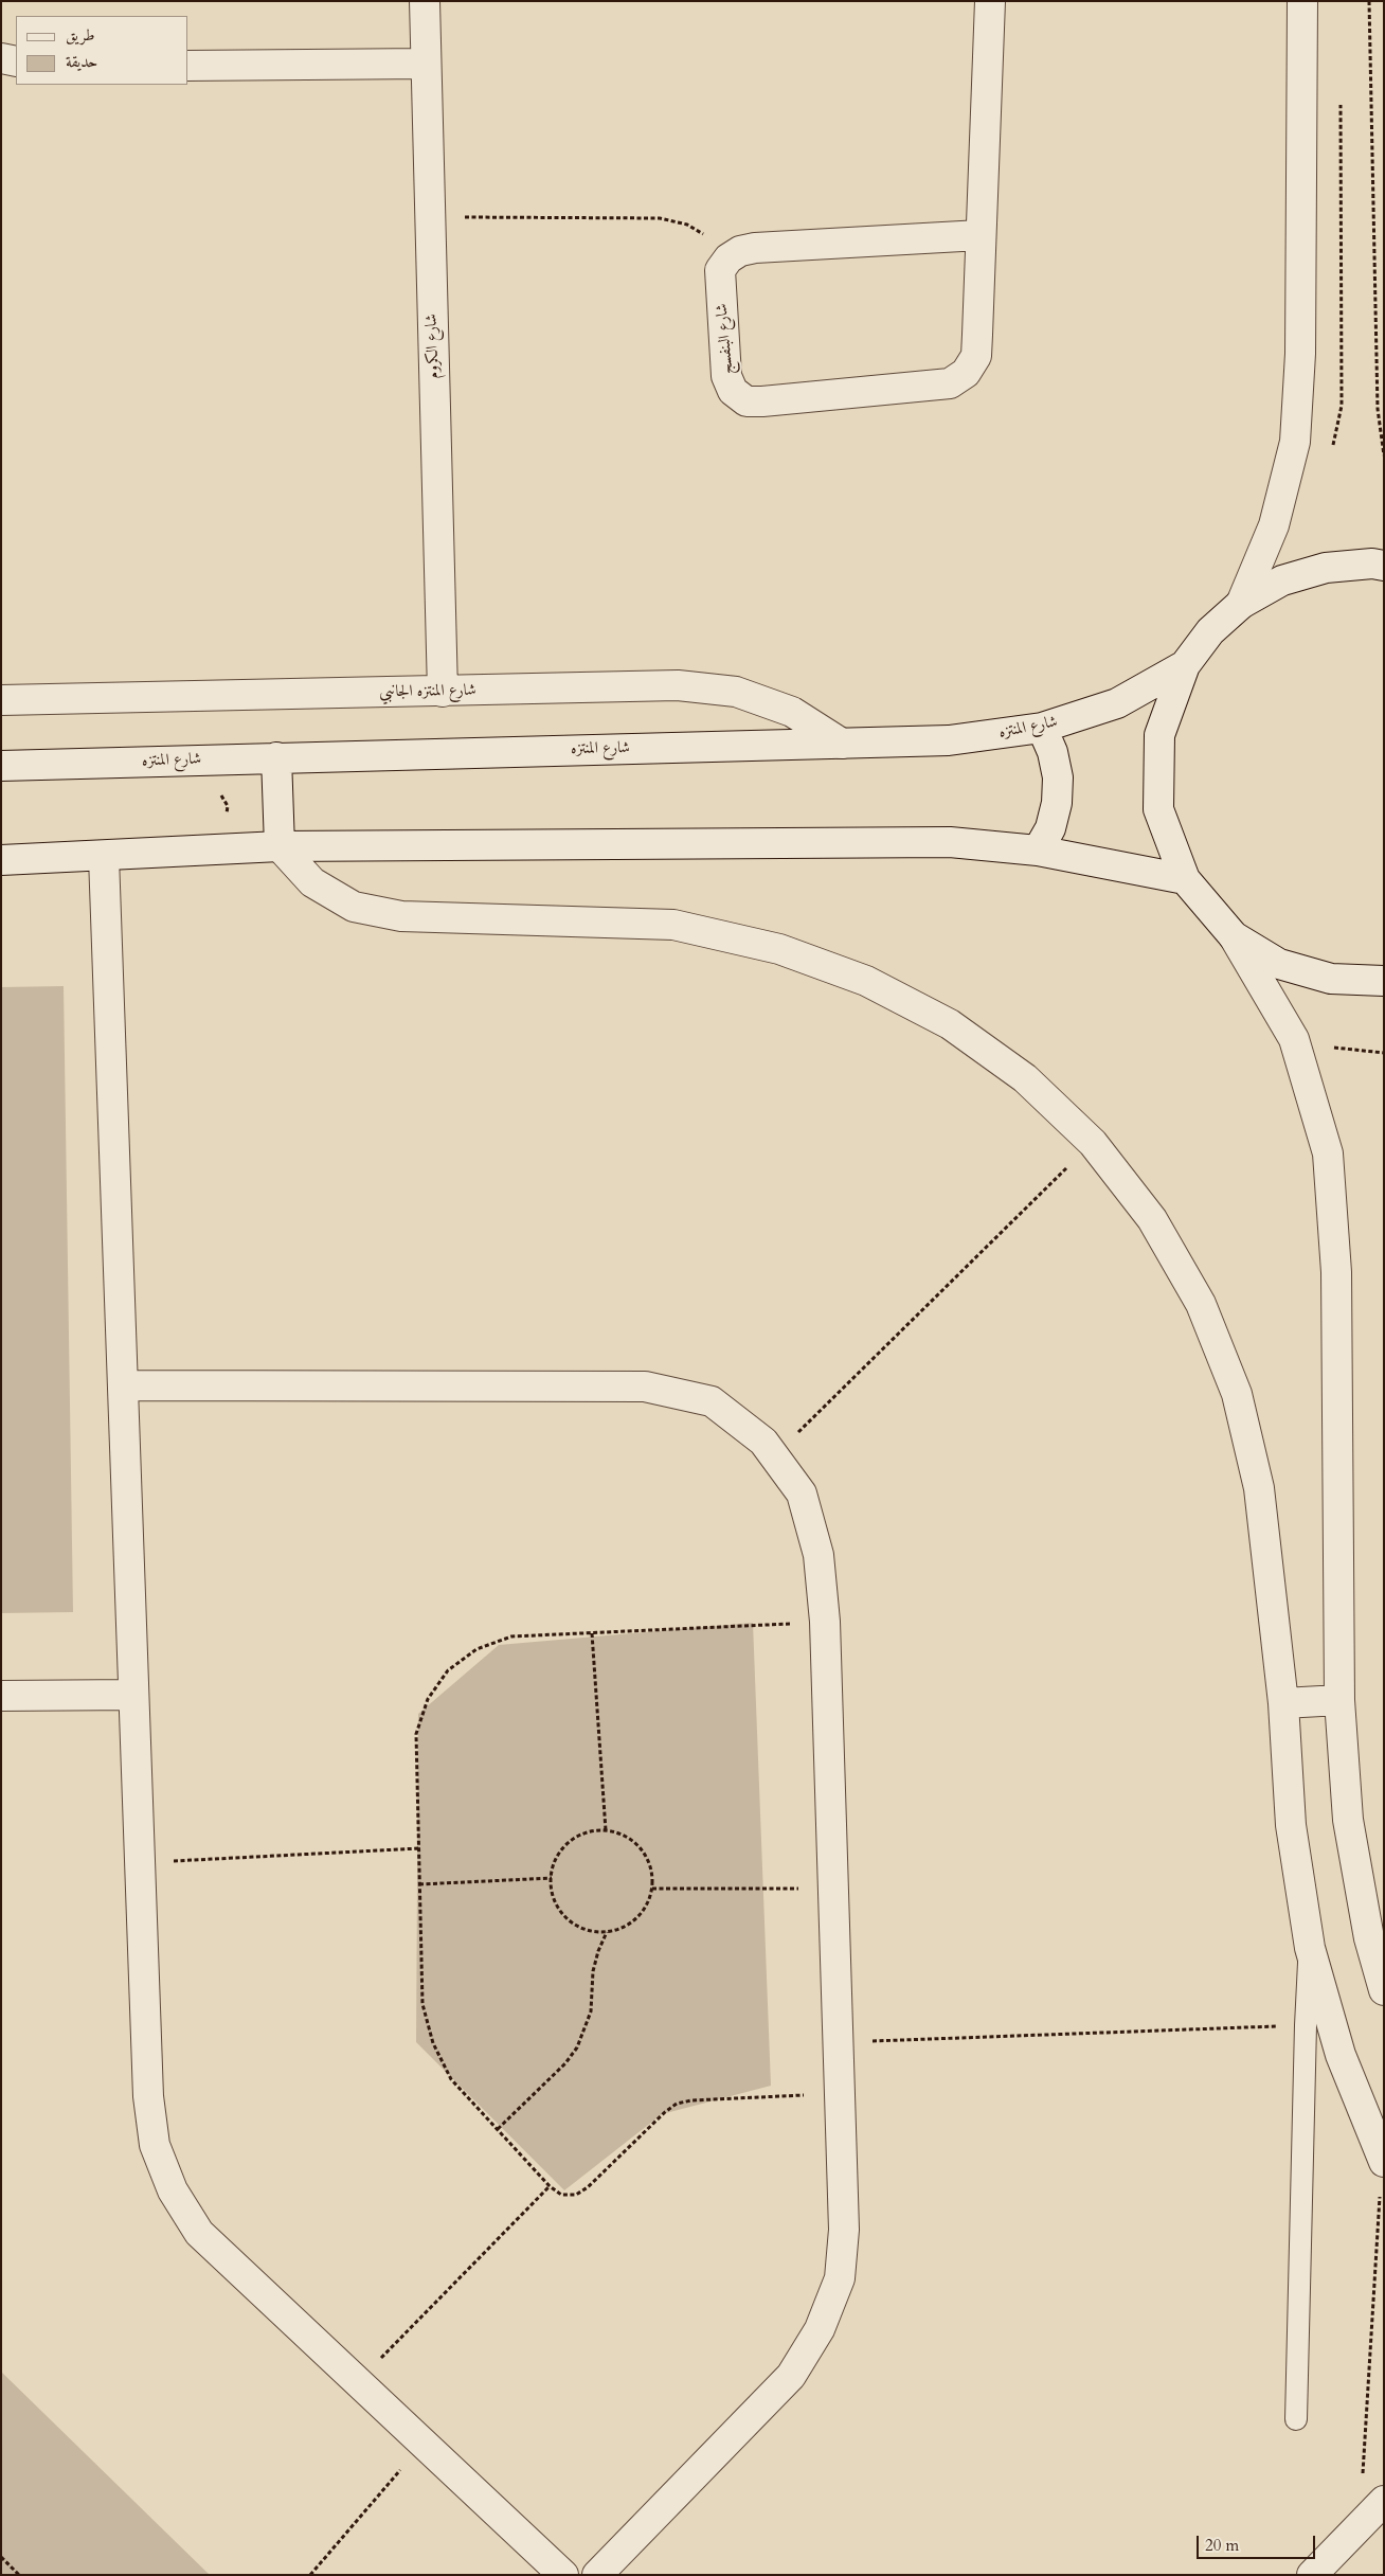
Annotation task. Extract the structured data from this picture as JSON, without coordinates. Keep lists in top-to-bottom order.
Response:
{
  "streets": {
    "street": [
      "شارع البنفسج",
      "شارع الكروم",
      "شارع المنتزه الجانبي",
      "شارع المنتزه"
    ]
  },
  "crossings": [
    ["شارع الكروم", "شارع المنتزه الجانبي"],
    ["شارع المنتزه الجانبي", "شارع المنتزه"]
  ],
  "legend": ["طريق", "حديقة"],
  "scale_bar": "20 m"
}
